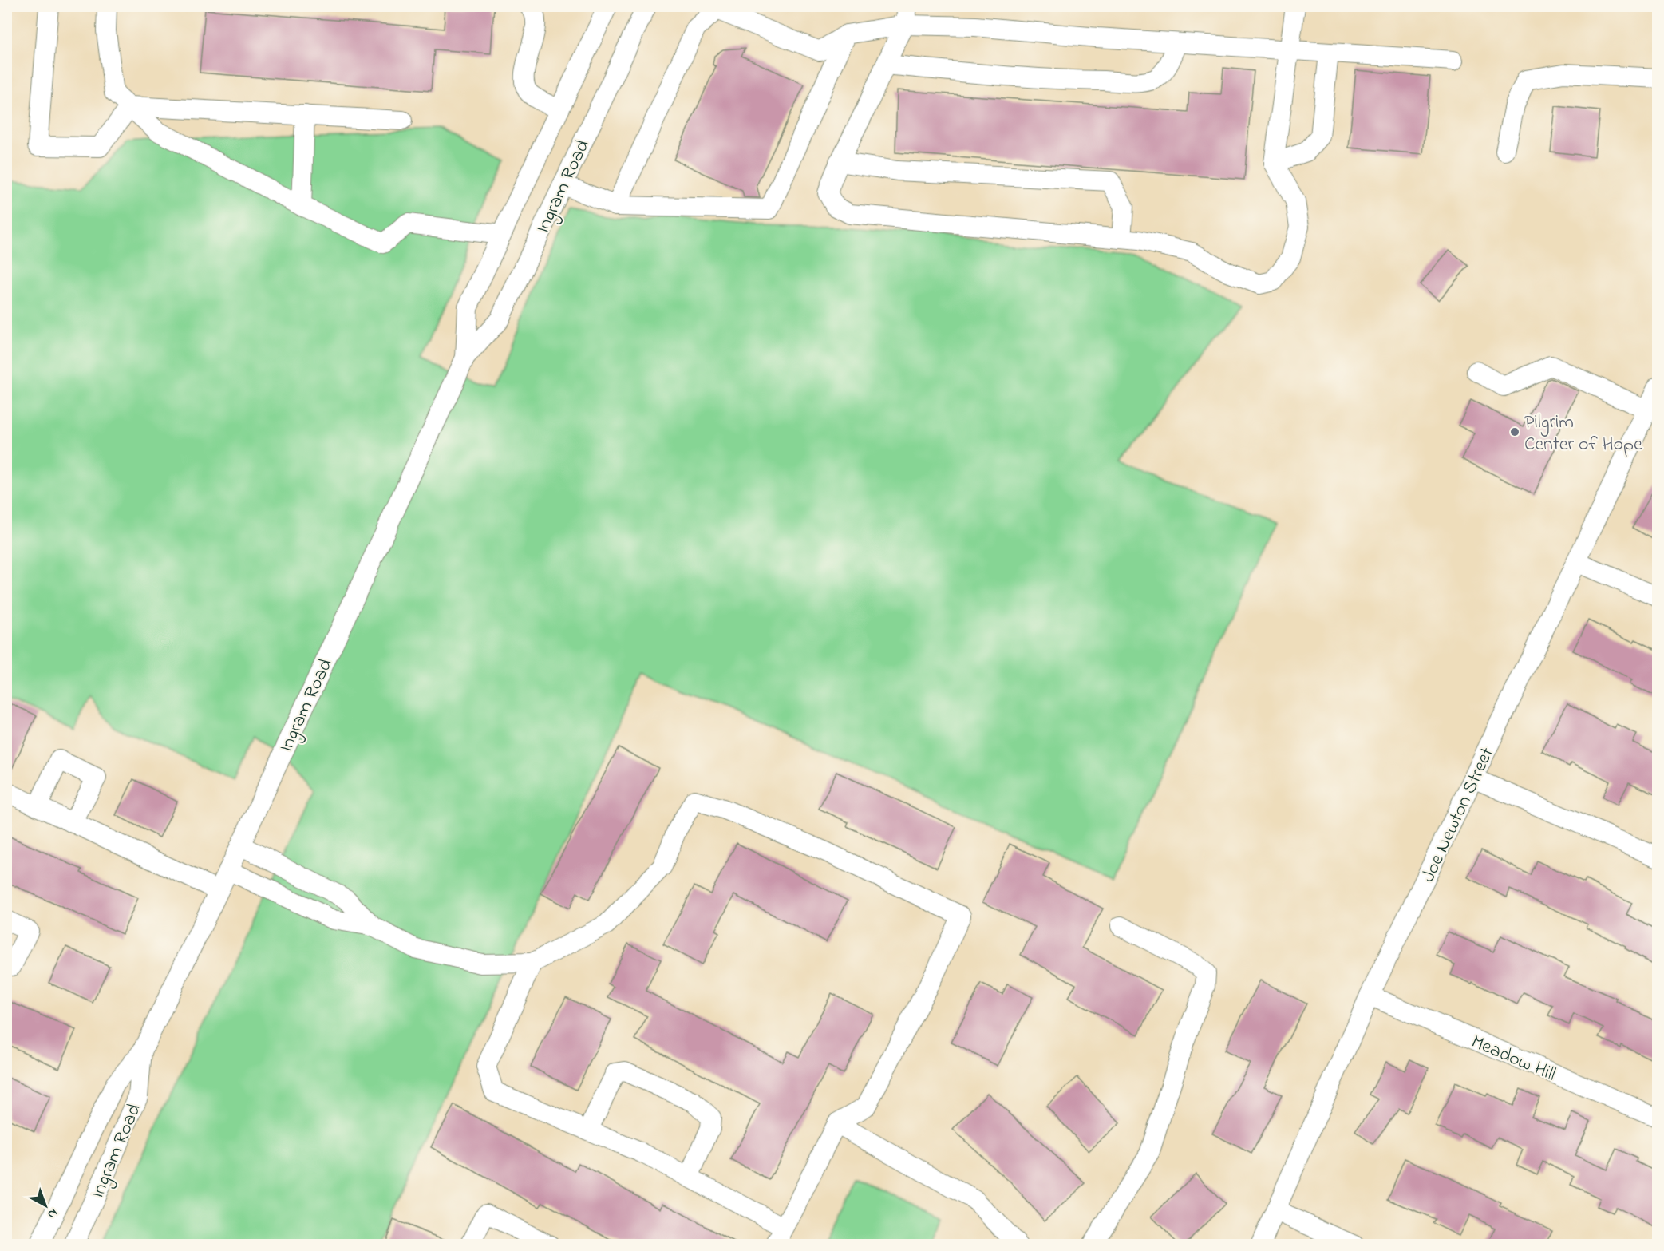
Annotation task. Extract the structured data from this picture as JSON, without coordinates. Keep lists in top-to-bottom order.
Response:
{
  "streets": {
    "street": ["Ingram Road", "Joe Newton Street", "Meadow Hill"]
  },
  "crossings": [
    ["Joe Newton Street", "Meadow Hill"]
  ],
  "places": ["Pilgrim Center of Hope"],
  "north": "bottom right"
}
